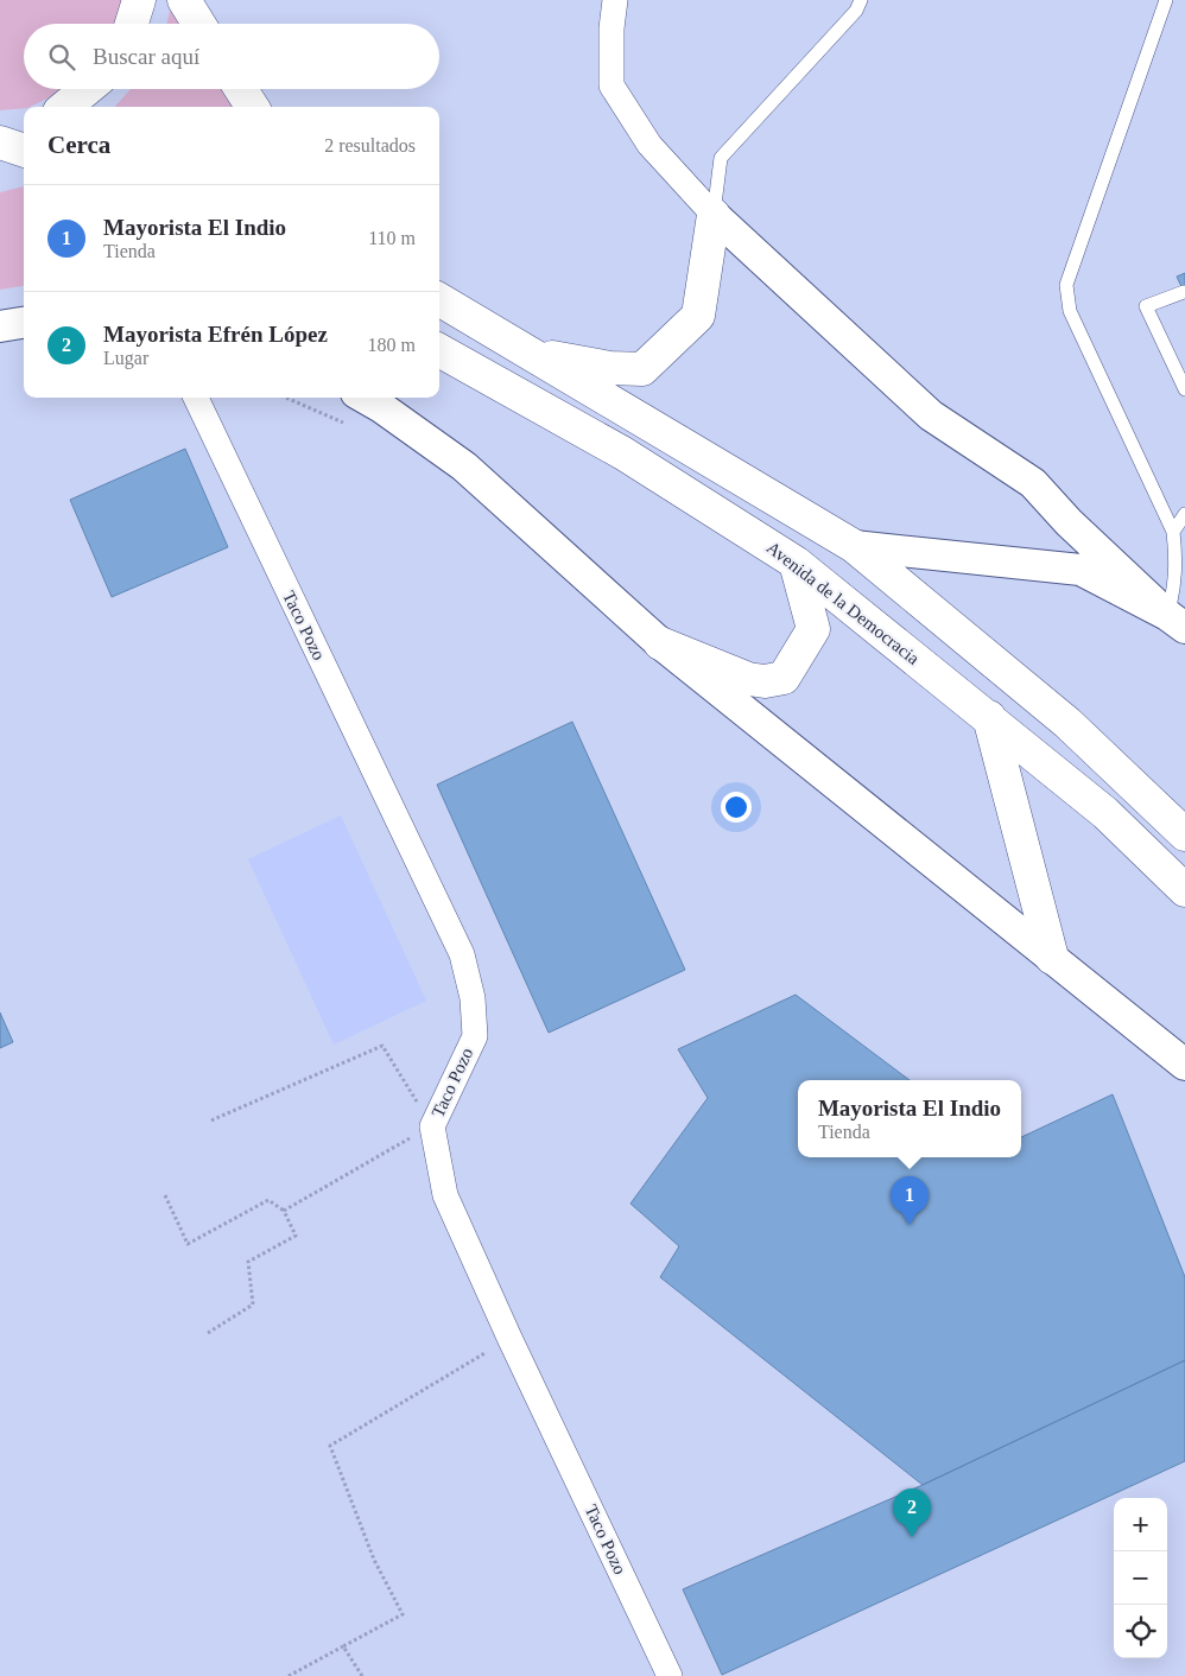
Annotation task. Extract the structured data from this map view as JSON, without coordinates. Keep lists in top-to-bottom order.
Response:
{
  "streets": {
    "highway": ["Avenida de la Democracia"],
    "street": ["Taco Pozo"]
  },
  "page": {
    "search": "Buscar aquí",
    "heading": ["Cerca", "2 resultados"],
    "list": [
      {
        "mark": "1",
        "name": "Mayorista El Indio",
        "note": "Tienda",
        "value": "110 m"
      },
      {
        "mark": "2",
        "name": "Mayorista Efrén López",
        "note": "Lugar",
        "value": "180 m"
      }
    ],
    "popup": ["Mayorista El Indio", "Tienda"],
    "pins": ["1", "2"],
    "map_buttons": ["+", "−"]
  }
}
